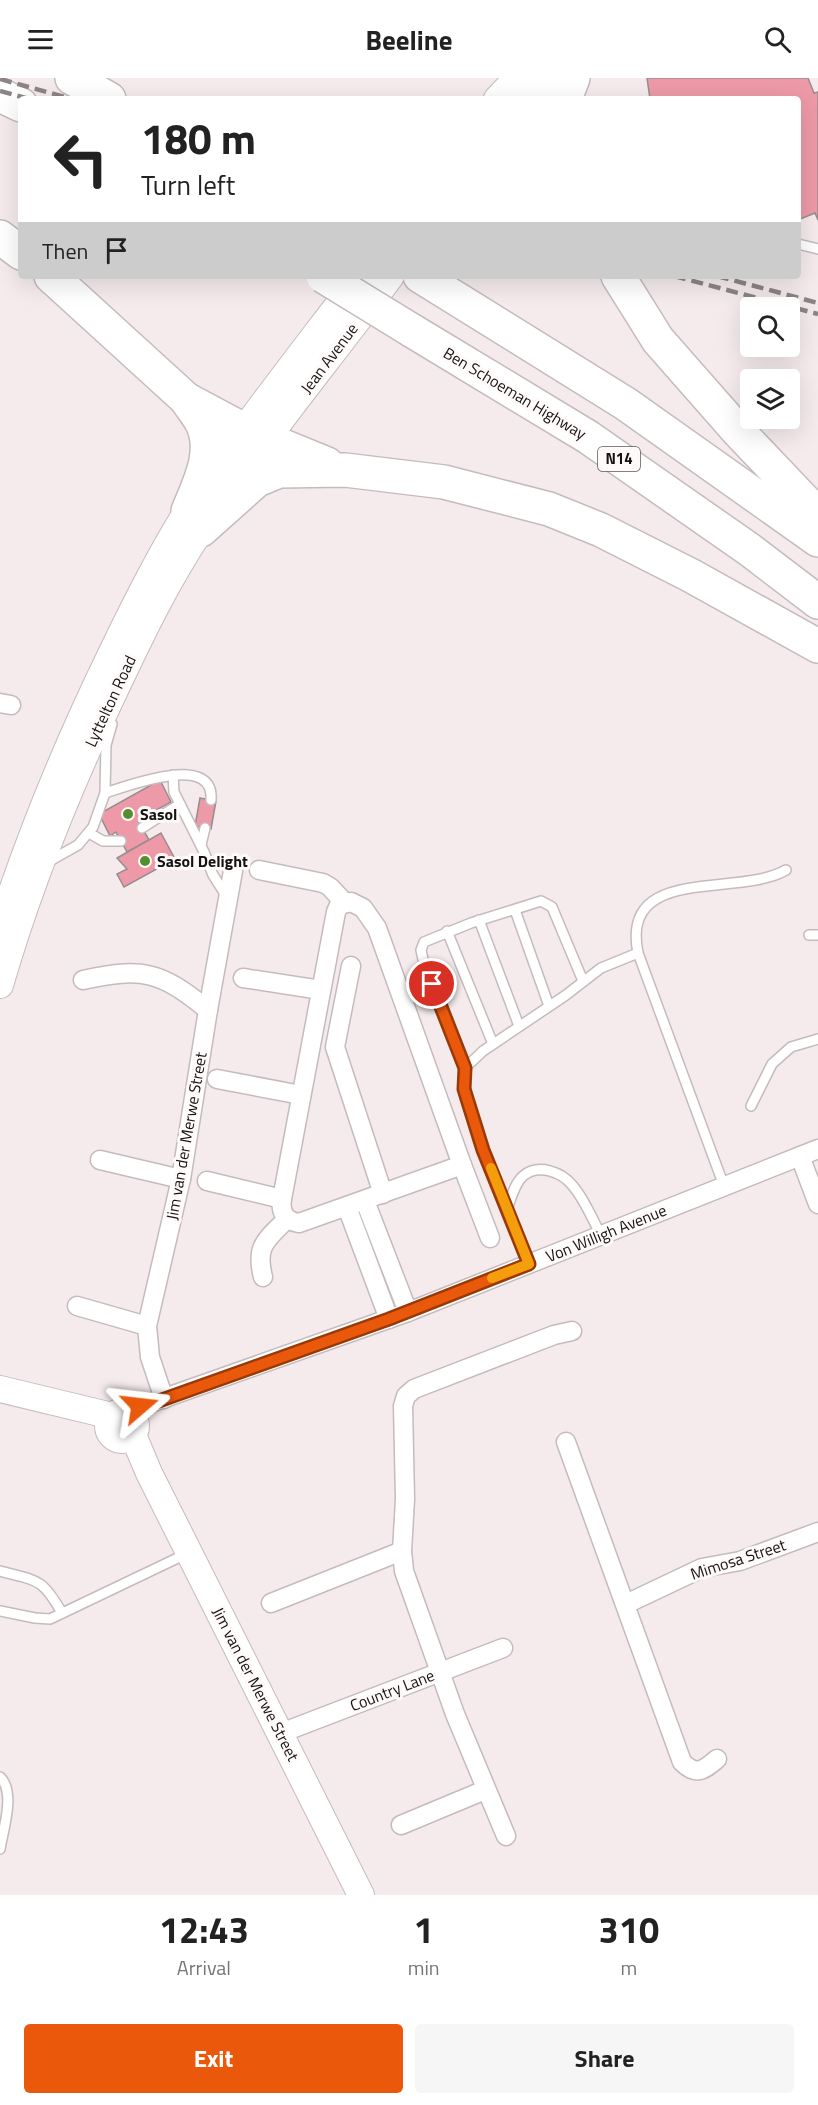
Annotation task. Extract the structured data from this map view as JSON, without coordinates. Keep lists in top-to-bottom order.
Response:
{
  "streets": {
    "highway": ["Ben Schoeman Highway", "N14"],
    "main road": ["Jean Avenue", "Lyttelton Road", "Jim van der Merwe Street"],
    "street": ["Von Willigh Avenue", "Mimosa Street", "Country Lane"]
  },
  "crossings": [
    ["Jean Avenue", "Lyttelton Road"],
    ["Jim van der Merwe Street", "Von Willigh Avenue"],
    ["Jim van der Merwe Street", "Country Lane"]
  ],
  "places": ["Sasol", "Sasol Delight"],
  "page": {
    "header": "Beeline",
    "turn": ["180 m", "Turn left"],
    "then": "Then",
    "eta": [
      "12:43",
      "Arrival",
      "1",
      "min",
      "310",
      "m"
    ],
    "buttons": ["Exit", "Share"]
  }
}
